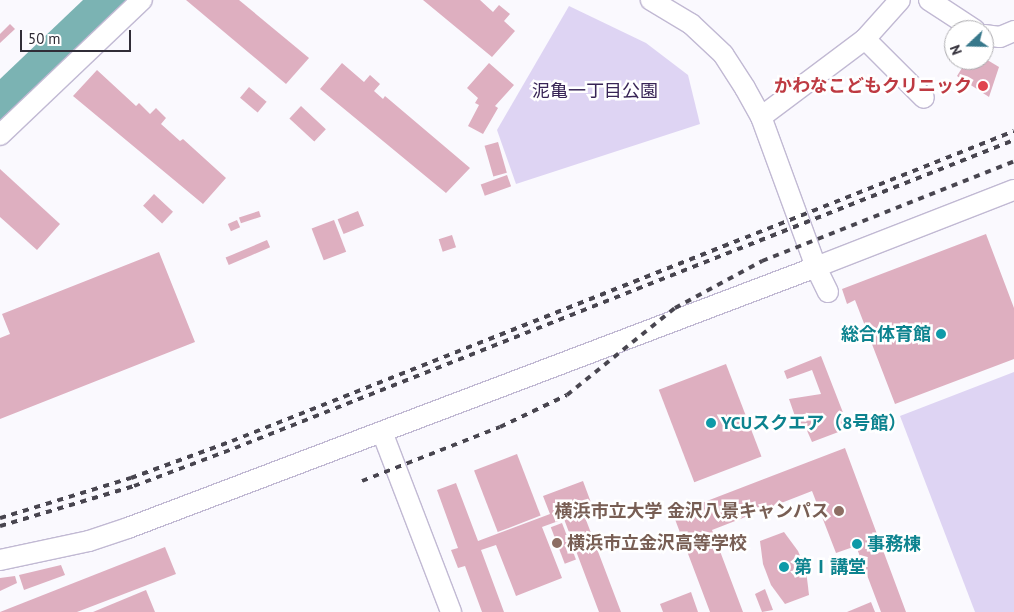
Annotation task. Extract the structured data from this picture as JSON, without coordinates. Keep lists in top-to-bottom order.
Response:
{
  "parks": ["泥亀一丁目公園"],
  "places": [
    "かわなこどもクリニック",
    "総合体育館",
    "YCUスクエア（8号館）",
    "横浜市立大学 金沢八景キャンパス",
    "横浜市立金沢高等学校",
    "事務棟",
    "第Ⅰ講堂"
  ],
  "scale_bar": "50 m",
  "north": "left"
}
